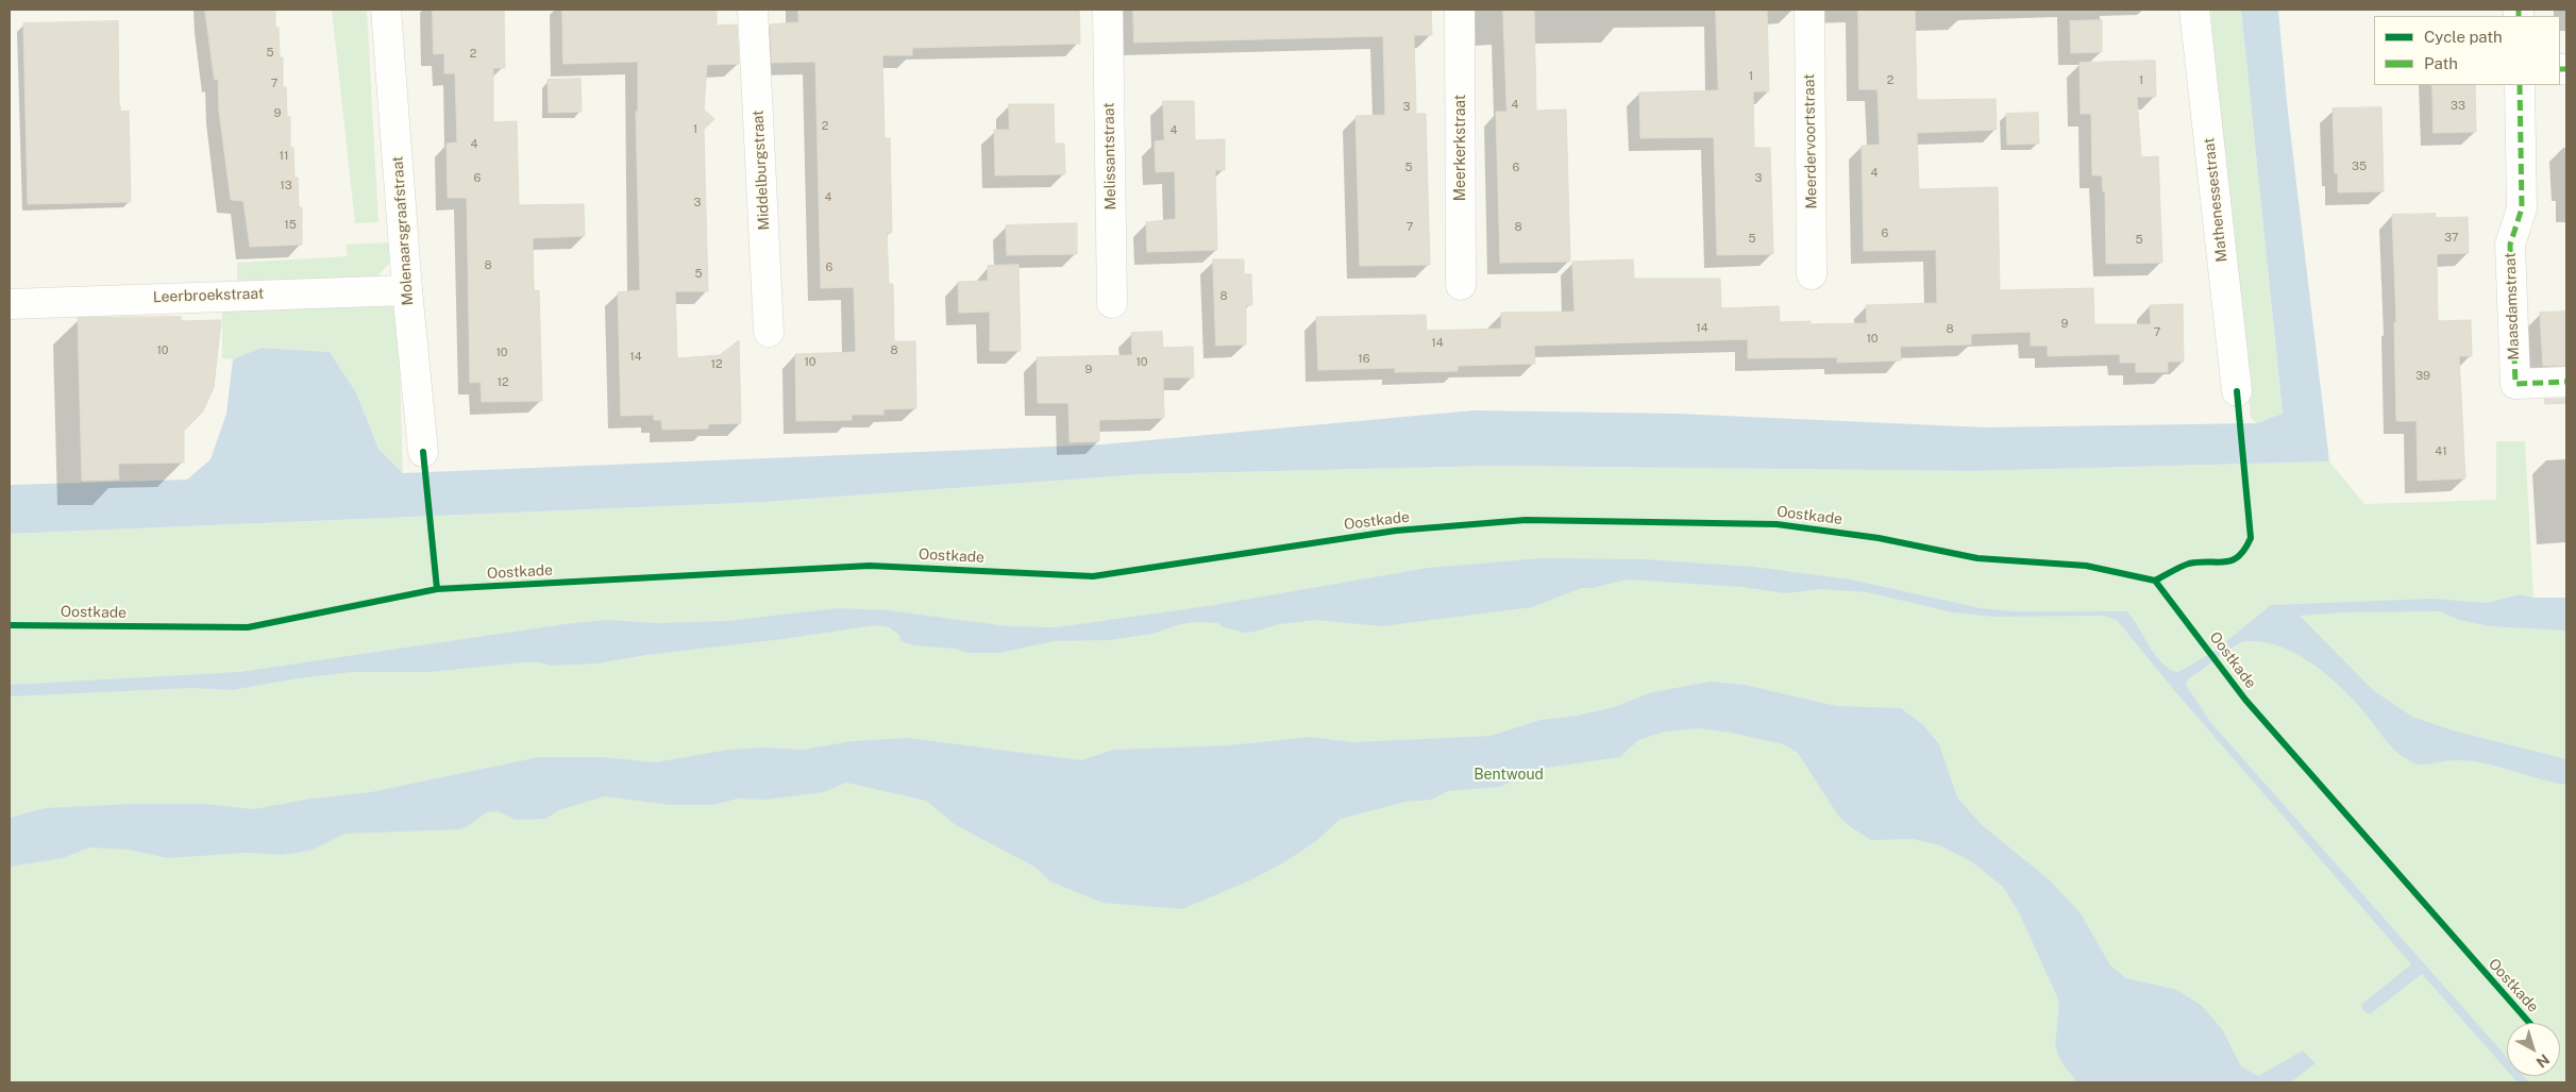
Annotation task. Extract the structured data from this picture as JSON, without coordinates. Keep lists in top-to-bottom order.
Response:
{
  "streets": {
    "street": [
      "Meerdervoortstraat",
      "Meerkerkstraat",
      "Melissantstraat",
      "Middelburgstraat",
      "Mathenessestraat",
      "Molenaarsgraafstraat",
      "Leerbroekstraat",
      "Maasdamstraat"
    ],
    "cycle path": ["Oostkade"]
  },
  "crossings": [
    ["Molenaarsgraafstraat", "Leerbroekstraat"]
  ],
  "parks": ["Bentwoud"],
  "house_numbers": [
    "5",
    "2",
    "1",
    "2",
    "1",
    "7",
    "4",
    "33",
    "3",
    "9",
    "2",
    "1",
    "4",
    "4",
    "11",
    "35",
    "5",
    "6",
    "4",
    "6",
    "3",
    "13",
    "4",
    "3",
    "15",
    "7",
    "8",
    "6",
    "37",
    "5",
    "5",
    "8",
    "6",
    "5",
    "8",
    "9",
    "14",
    "8",
    "7",
    "10",
    "14",
    "10",
    "8",
    "10",
    "14",
    "16",
    "10",
    "10",
    "12",
    "9",
    "39",
    "12",
    "41"
  ],
  "legend": ["Cycle path", "Path"],
  "north": "bottom right"
}
